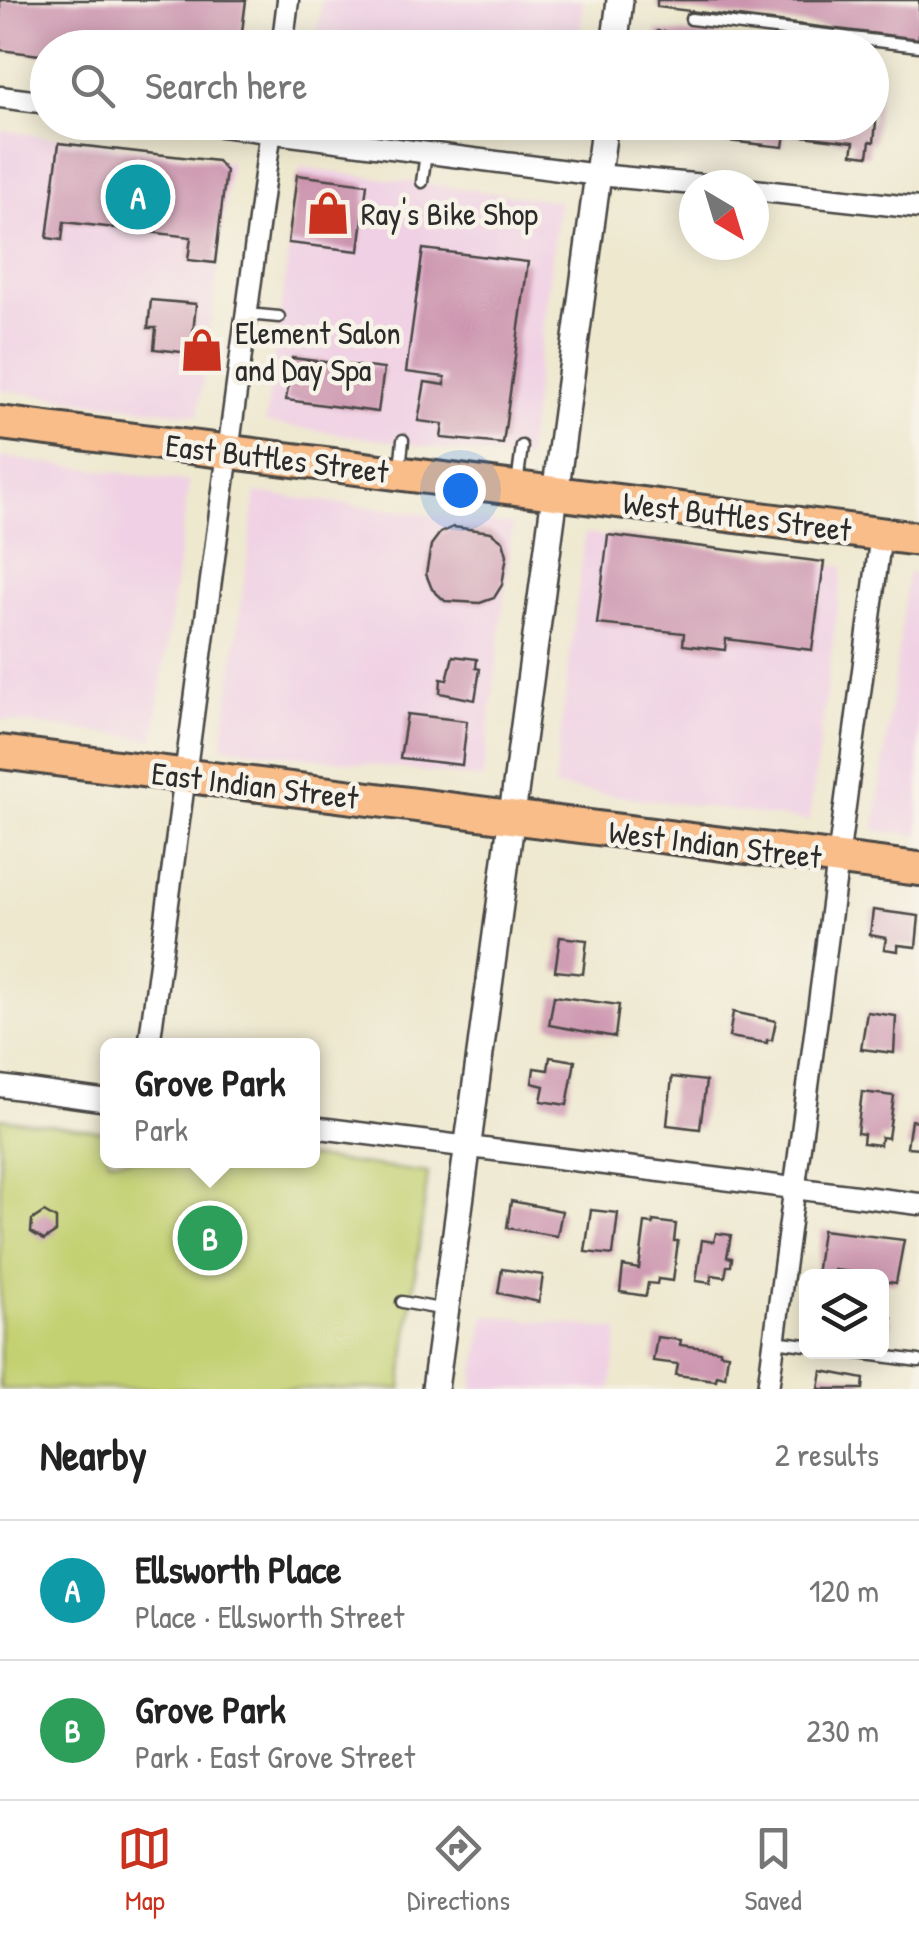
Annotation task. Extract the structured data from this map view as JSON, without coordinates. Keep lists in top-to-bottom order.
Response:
{
  "streets": {
    "highway": [
      "East Buttles Street",
      "West Buttles Street",
      "East Indian Street",
      "West Indian Street"
    ]
  },
  "crossings": [
    ["East Buttles Street", "West Buttles Street"],
    ["East Indian Street", "West Indian Street"]
  ],
  "places": {
    "shop": ["Ray's Bike Shop", "Element Salon and Day Spa"]
  },
  "north": "bottom right",
  "page": {
    "search": "Search here",
    "pins": ["A", "B"],
    "popup": ["Grove Park", "Park"],
    "heading": ["Nearby", "2 results"],
    "list": [
      {
        "mark": "A",
        "name": "Ellsworth Place",
        "note": "Place · Ellsworth Street",
        "value": "120 m"
      },
      {
        "mark": "B",
        "name": "Grove Park",
        "note": "Park · East Grove Street",
        "value": "230 m"
      }
    ],
    "nav": ["Map", "Directions", "Saved"]
  }
}
